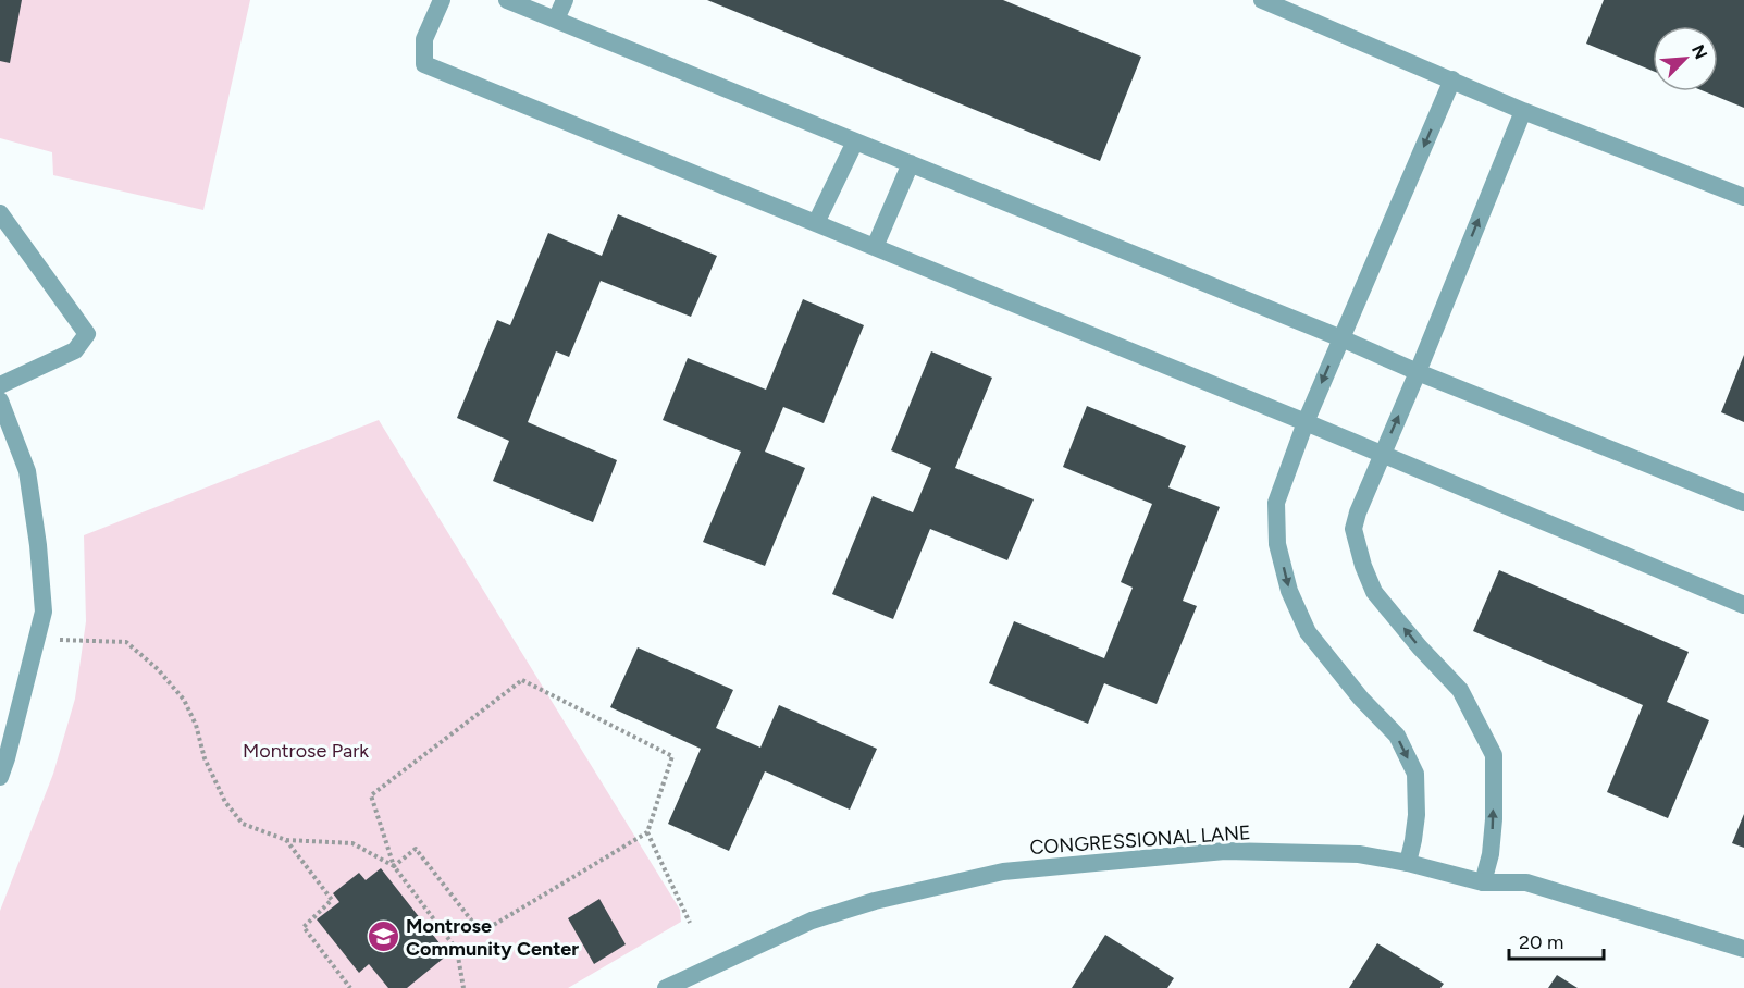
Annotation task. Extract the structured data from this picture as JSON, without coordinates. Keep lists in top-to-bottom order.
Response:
{
  "streets": {
    "street": ["CONGRESSIONAL LANE"]
  },
  "parks": ["Montrose Park"],
  "places": {
    "school or university": ["Montrose Community Center"]
  },
  "scale_bar": "20 m",
  "north": "top right"
}
